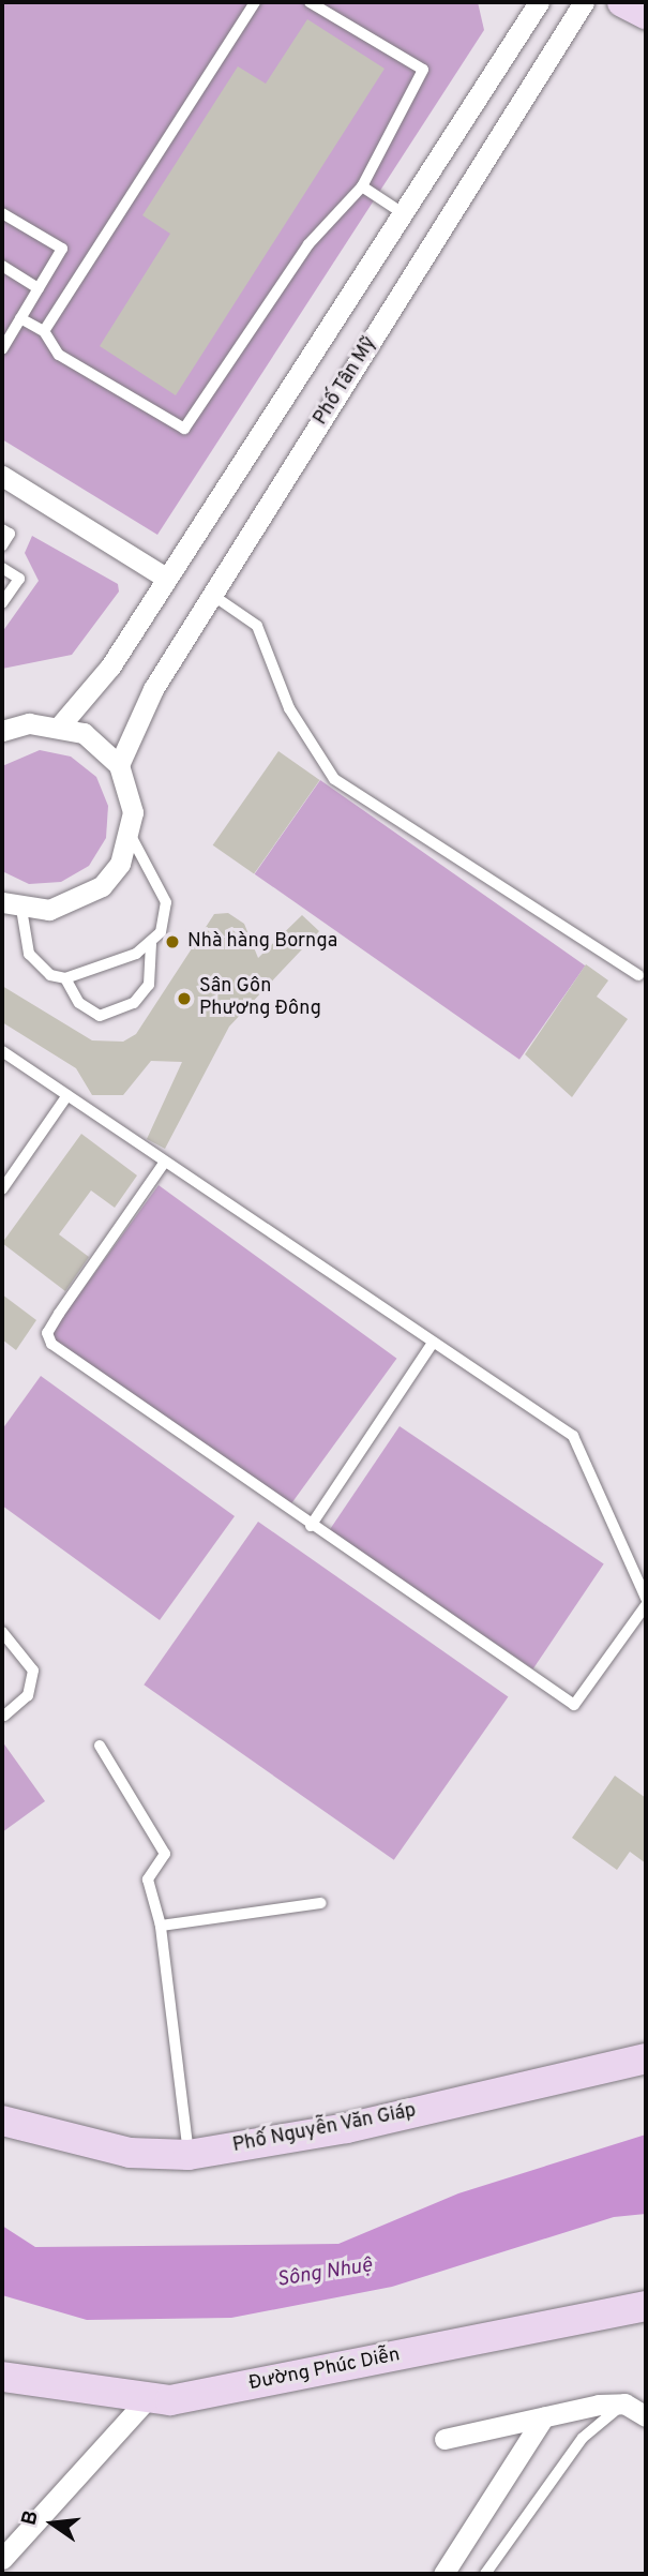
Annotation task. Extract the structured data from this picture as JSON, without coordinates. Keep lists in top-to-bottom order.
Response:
{
  "streets": {
    "street": ["Phố Tân Mỹ", "Phố Nguyễn Văn Giáp", "Đường Phúc Diễn"]
  },
  "water": ["Sông Nhuệ"],
  "places": ["Nhà hàng Bornga", "Sân Gôn Phương Đông"],
  "north": "left"
}
